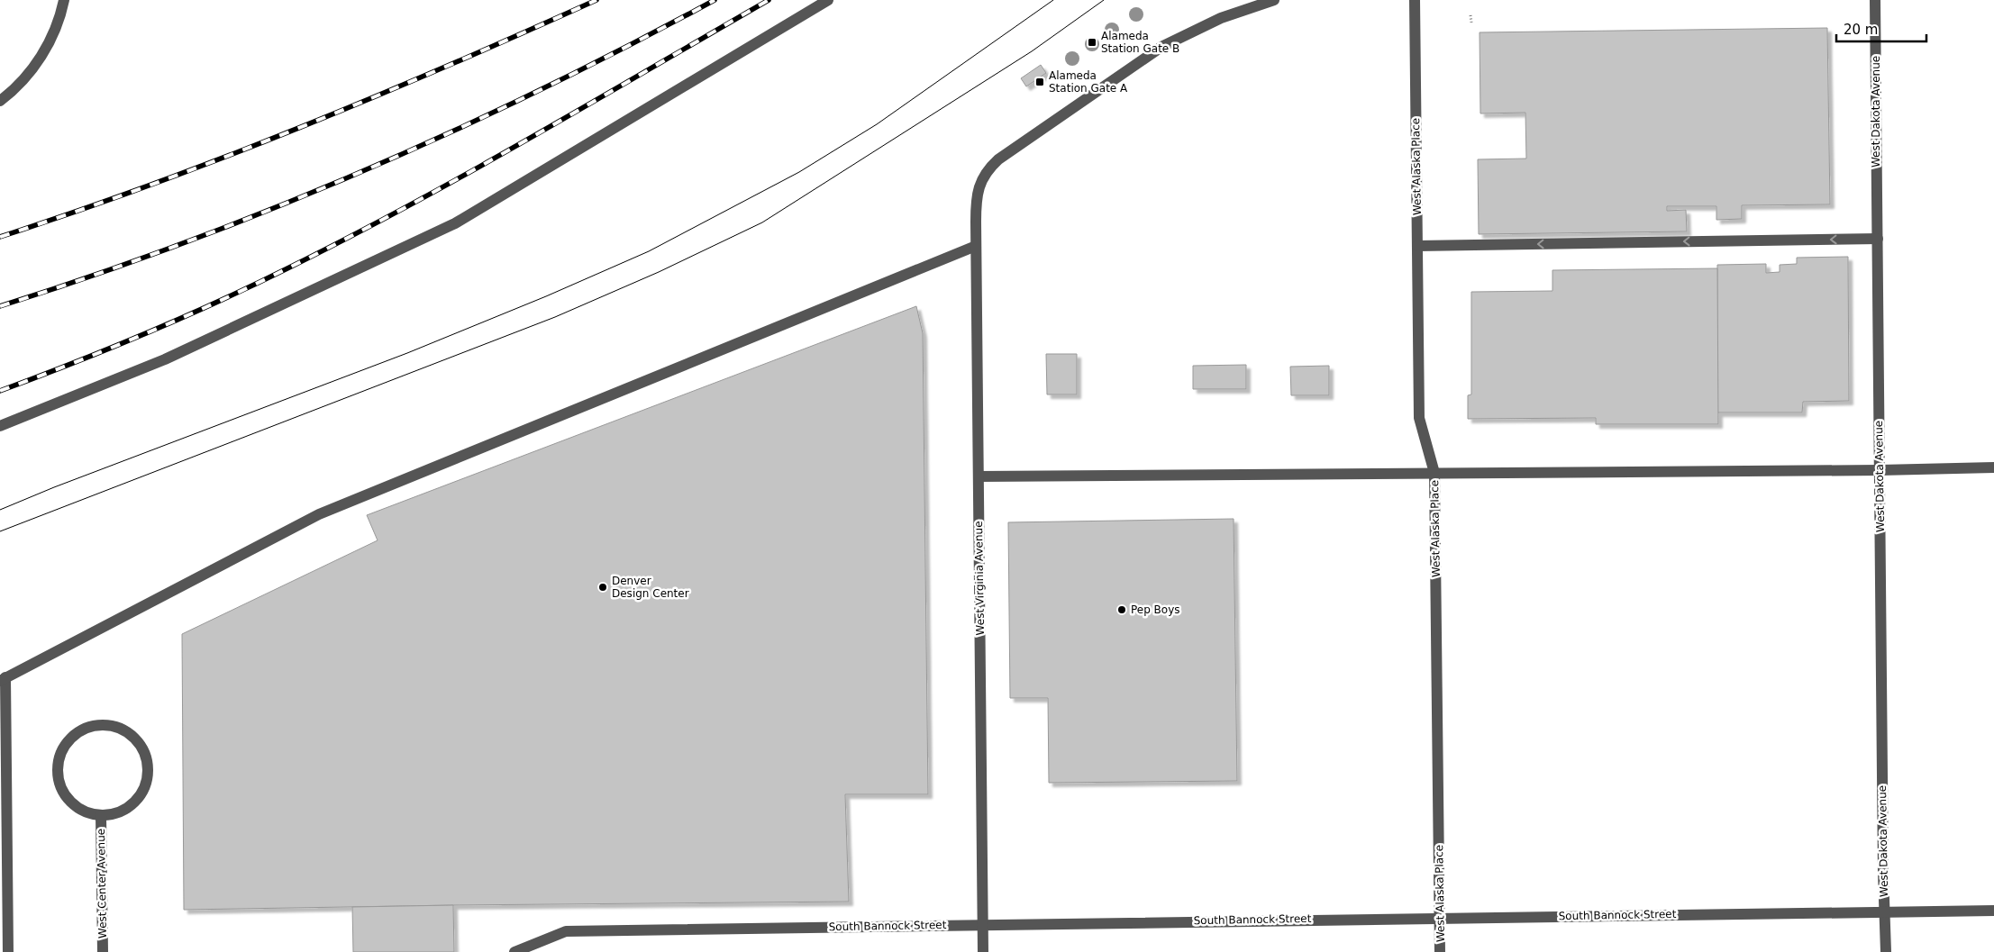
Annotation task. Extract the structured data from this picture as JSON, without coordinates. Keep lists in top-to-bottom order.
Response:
{
  "streets": {
    "street": [
      "West Dakota Avenue",
      "West Alaska Place",
      "West Virginia Avenue",
      "West Center Avenue",
      "South Bannock Street"
    ]
  },
  "crossings": [
    ["West Dakota Avenue", "South Bannock Street"],
    ["West Alaska Place", "South Bannock Street"],
    ["West Virginia Avenue", "South Bannock Street"]
  ],
  "places": {
    "transit": ["Alameda Station Gate B", "Alameda Station Gate A"],
    "other": ["Denver Design Center", "Pep Boys"]
  },
  "scale_bar": "20 m"
}
